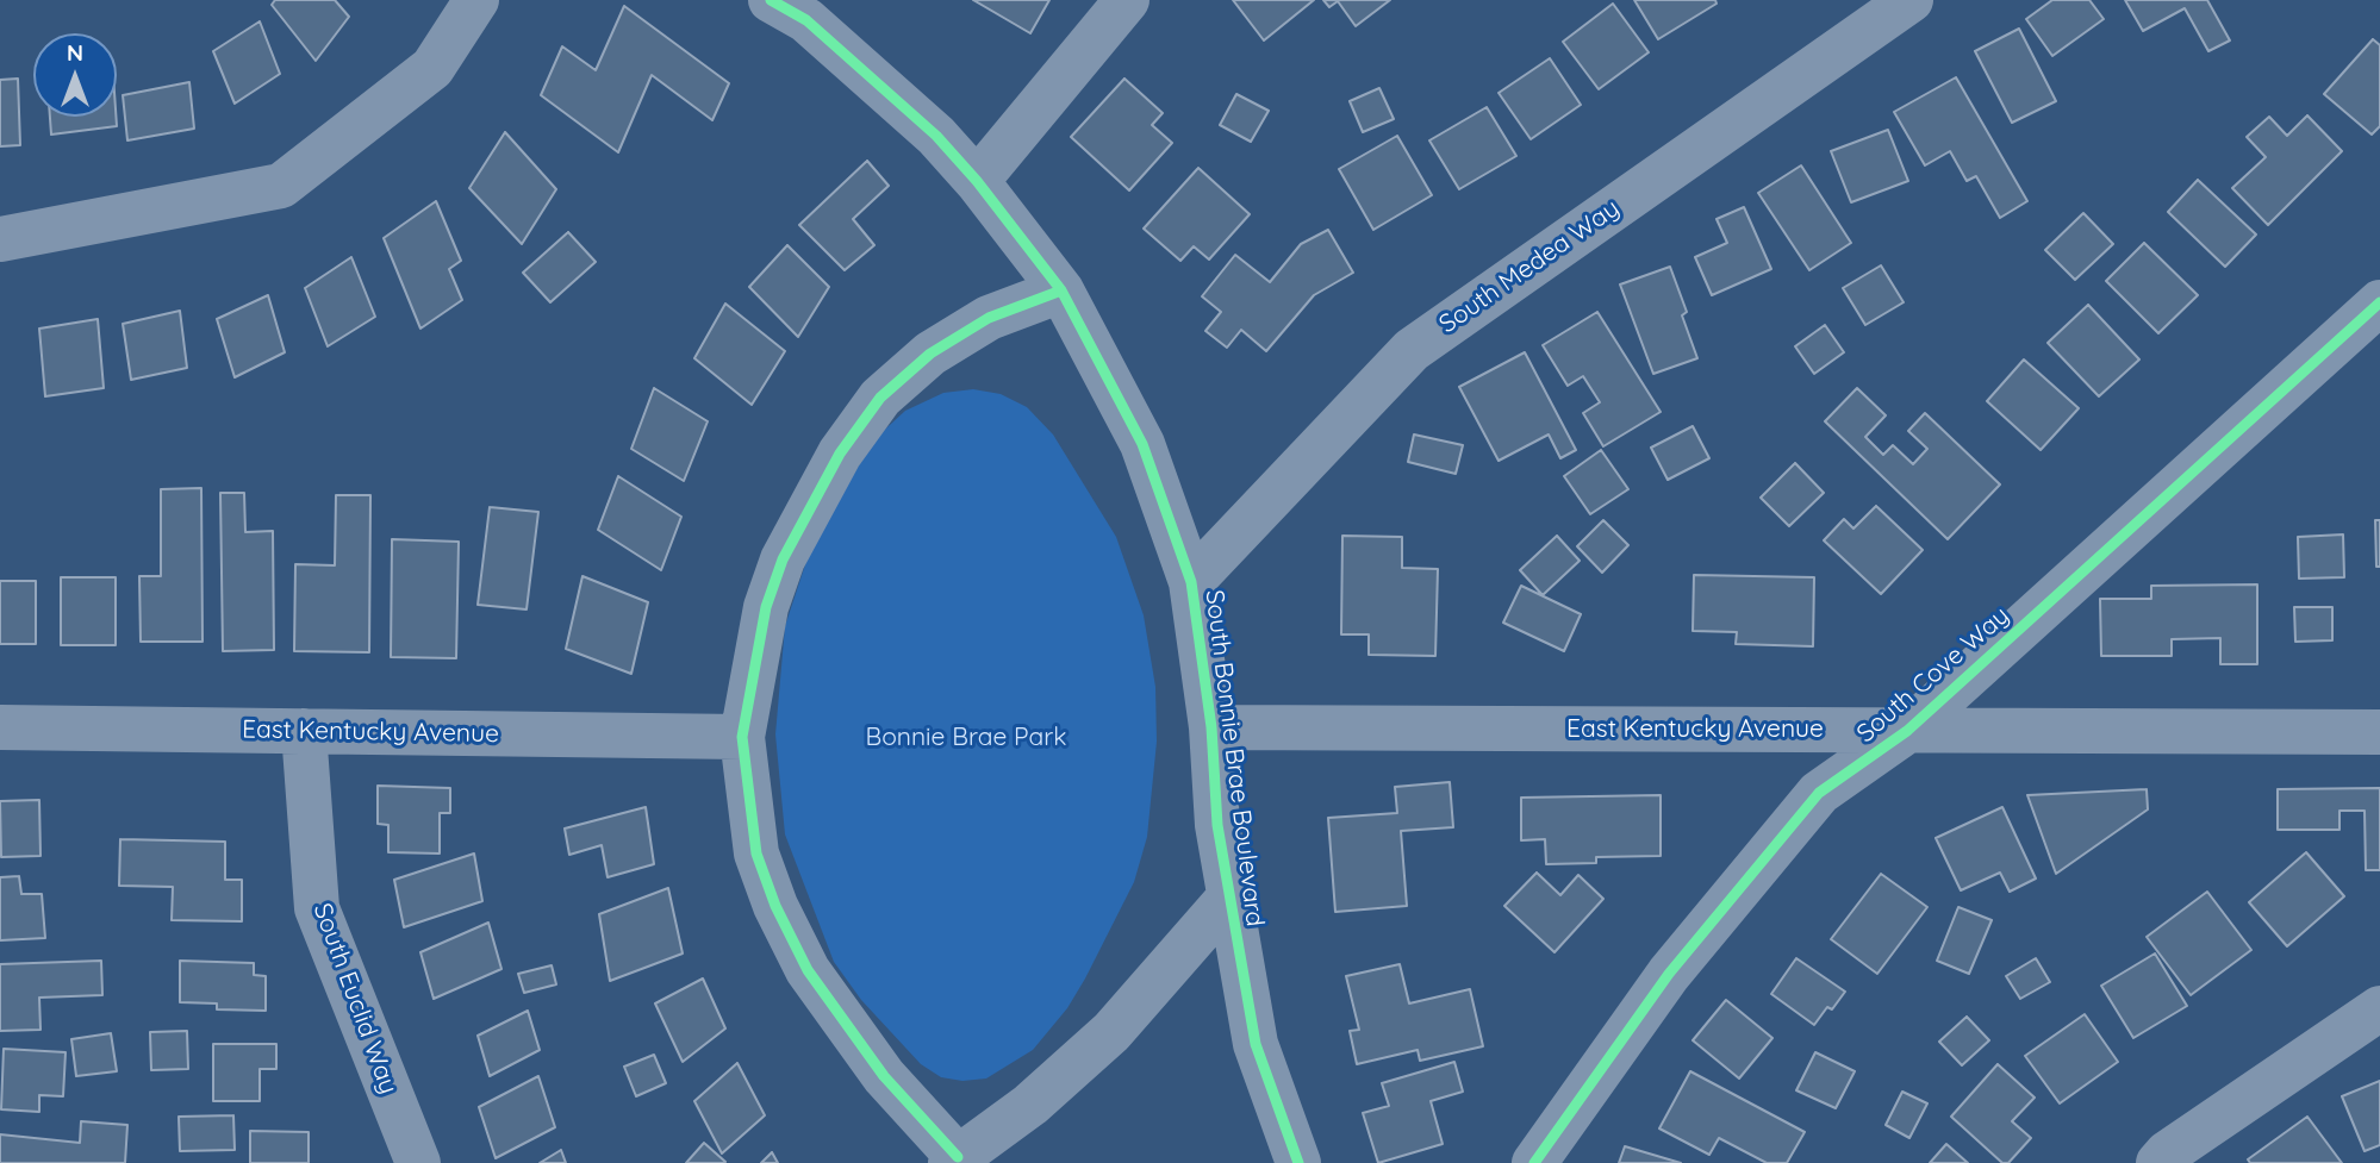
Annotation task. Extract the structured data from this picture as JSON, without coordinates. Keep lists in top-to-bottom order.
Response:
{
  "streets": {
    "street": [
      "South Medea Way",
      "South Cove Way",
      "East Kentucky Avenue",
      "South Bonnie Brae Boulevard",
      "South Euclid Way"
    ]
  },
  "crossings": [
    ["South Medea Way", "South Bonnie Brae Boulevard"],
    ["South Cove Way", "East Kentucky Avenue"],
    ["East Kentucky Avenue", "South Bonnie Brae Boulevard"],
    ["East Kentucky Avenue", "South Euclid Way"]
  ],
  "parks": ["Bonnie Brae Park"],
  "north": "top"
}
